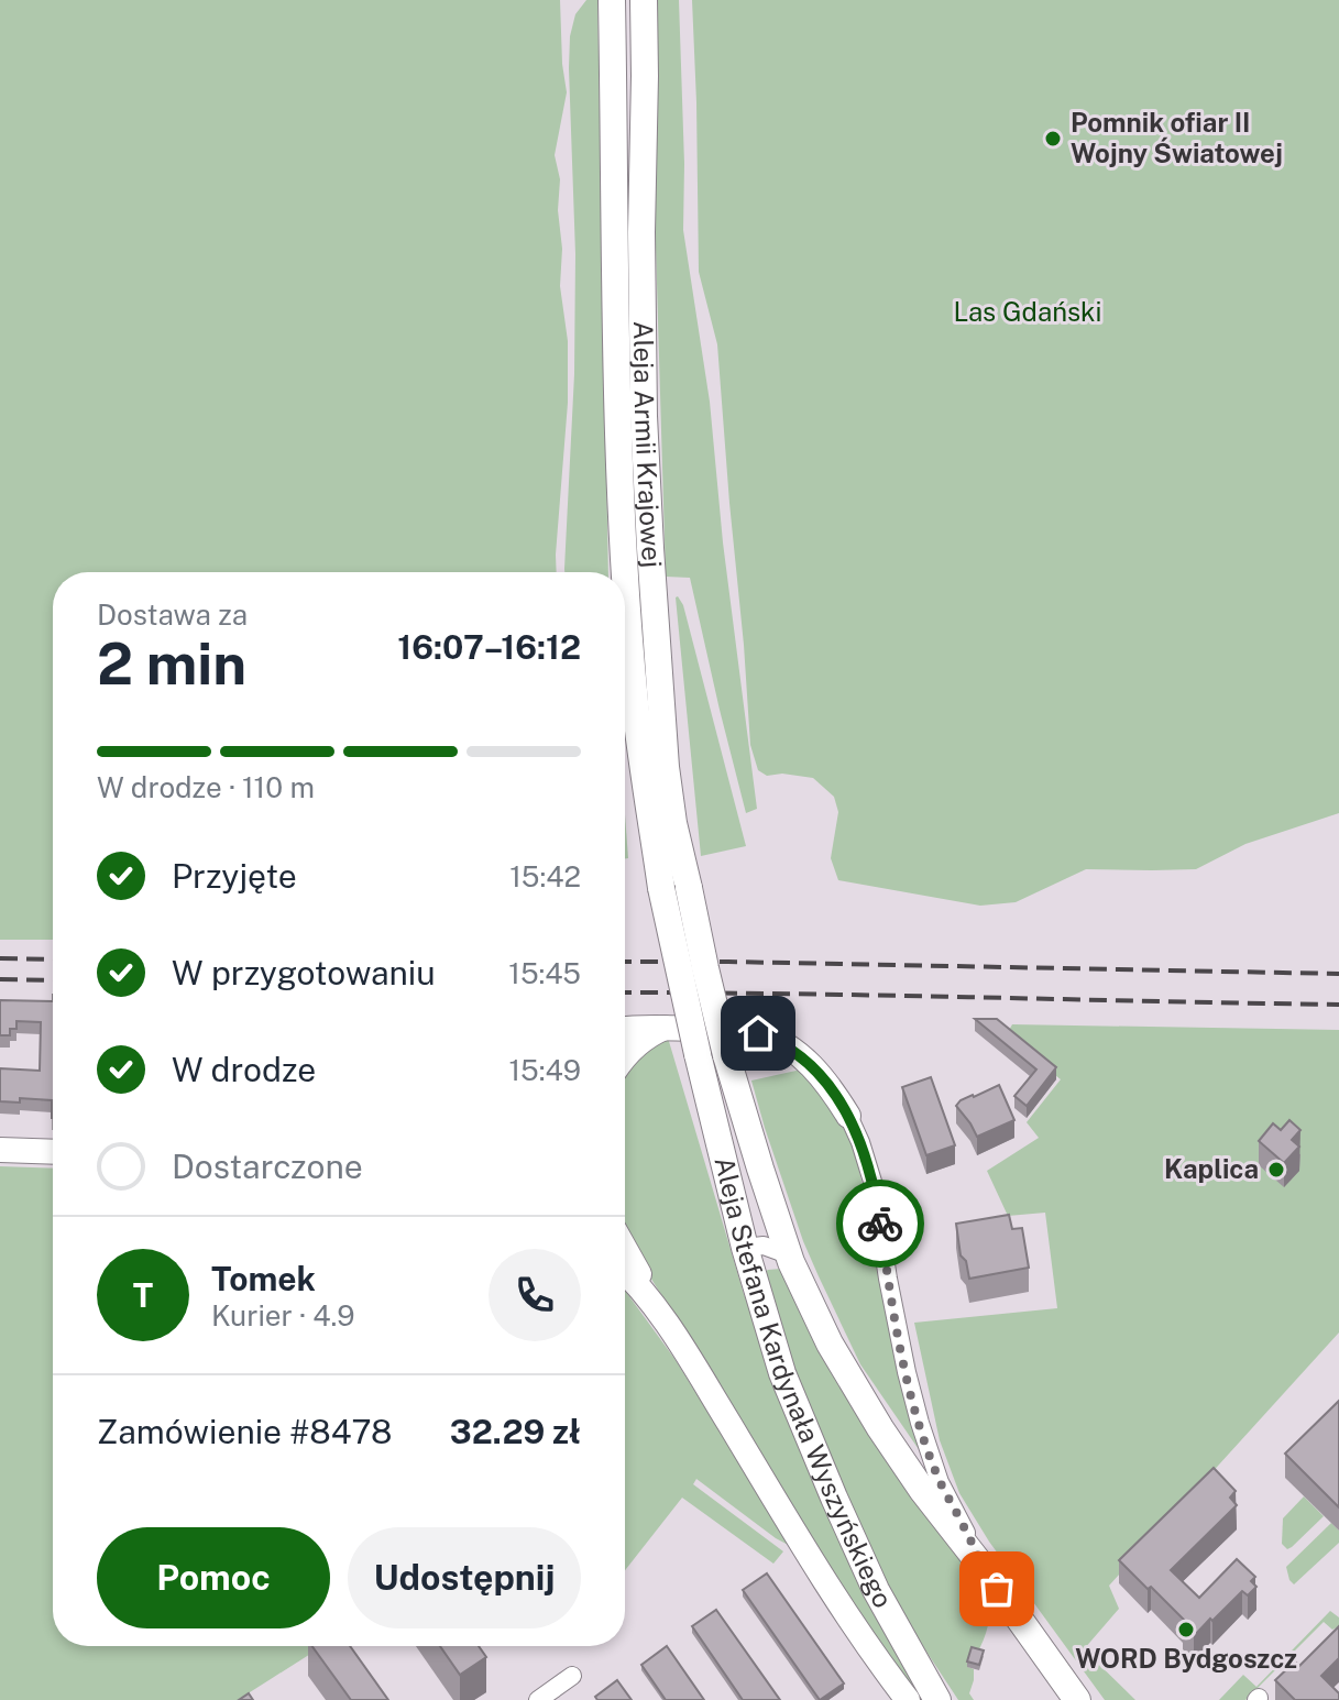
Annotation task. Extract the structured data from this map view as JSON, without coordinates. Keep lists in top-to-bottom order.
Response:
{
  "streets": {
    "main road": ["Aleja Armii Krajowej", "Aleja Stefana Kardynała Wyszyńskiego"]
  },
  "crossings": [
    ["Aleja Armii Krajowej", "Aleja Stefana Kardynała Wyszyńskiego"]
  ],
  "parks": ["Las Gdański"],
  "places": ["Pomnik ofiar II Wojny Światowej", "Kaplica", "WORD Bydgoszcz"],
  "page": {
    "heading": ["2 min", "Dostawa za", "16:07–16:12"],
    "panel": [
      "Tomek",
      "Kurier · 4.9",
      "Zamówienie #8478",
      "32.29 zł"
    ],
    "bar": "W drodze · 110 m",
    "list": [
      ["Przyjęte", "15:42"],
      ["W przygotowaniu", "15:45"],
      ["W drodze", "15:49"],
      "Dostarczone"
    ],
    "round": "T",
    "buttons": ["Pomoc", "Udostępnij"]
  }
}
